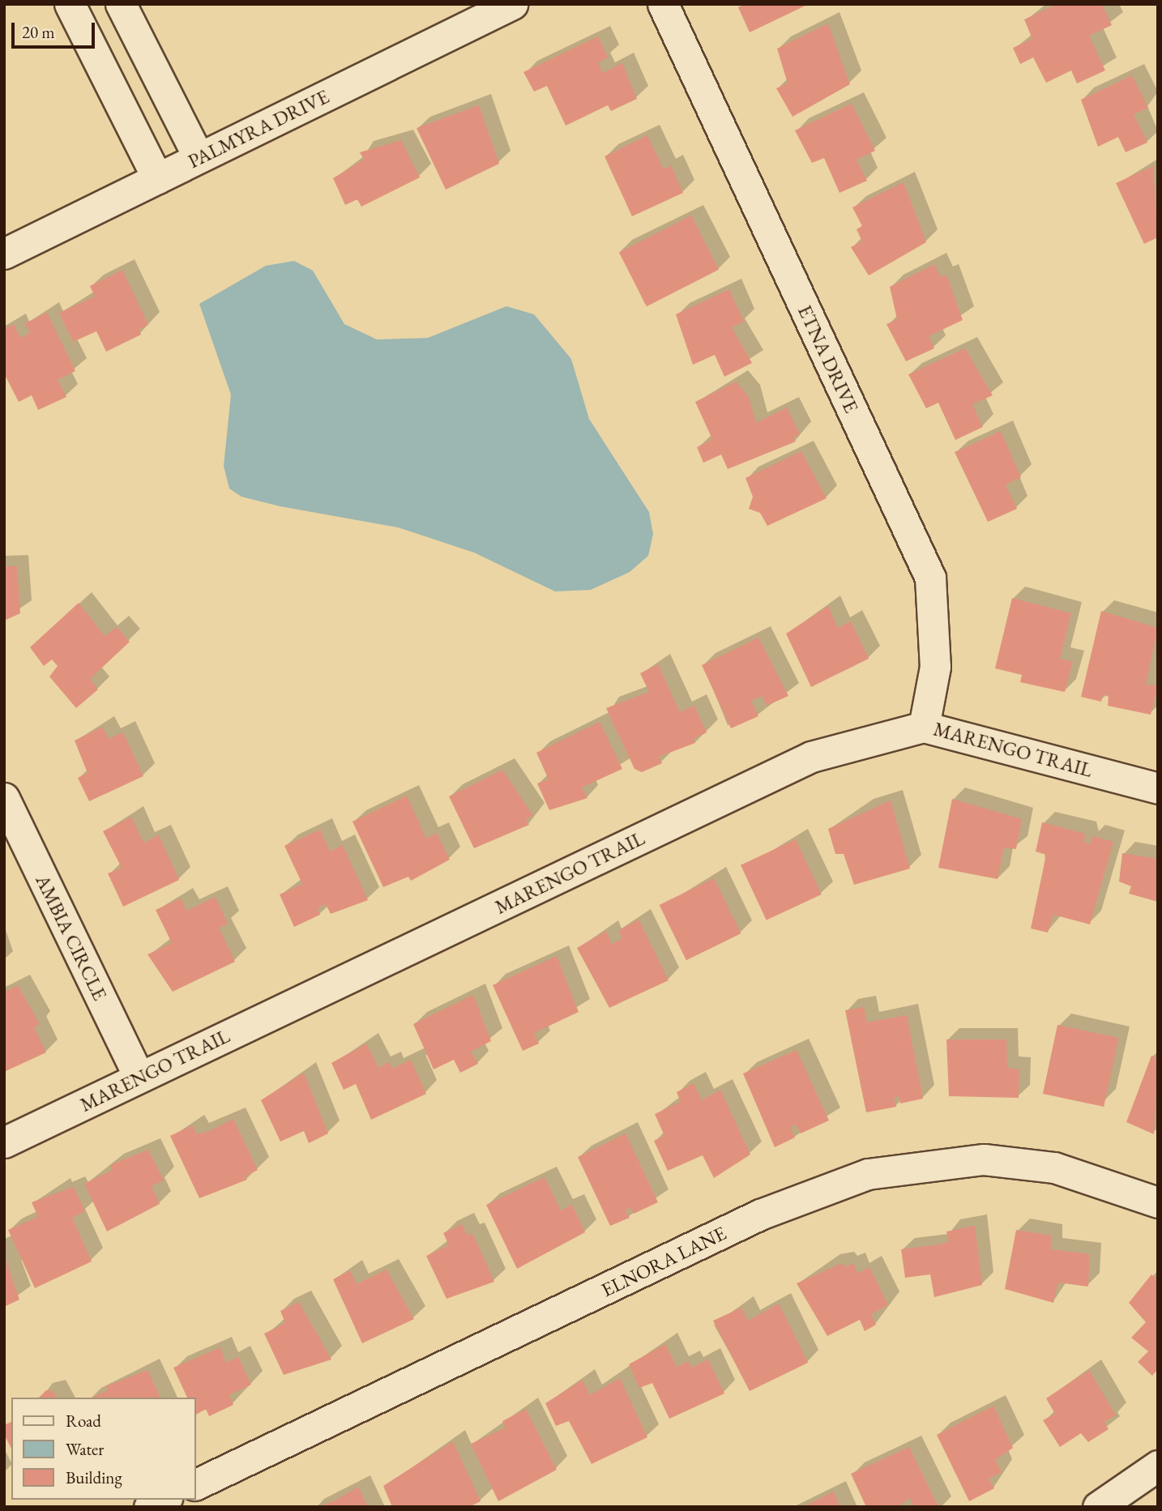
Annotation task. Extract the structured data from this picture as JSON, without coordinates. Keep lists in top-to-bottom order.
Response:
{
  "streets": {
    "street": [
      "PALMYRA DRIVE",
      "ETNA DRIVE",
      "MARENGO TRAIL",
      "AMBIA CIRCLE",
      "ELNORA LANE"
    ]
  },
  "crossings": [
    ["ETNA DRIVE", "MARENGO TRAIL"],
    ["MARENGO TRAIL", "AMBIA CIRCLE"]
  ],
  "legend": ["Road", "Water", "Building"],
  "scale_bar": "20 m"
}
